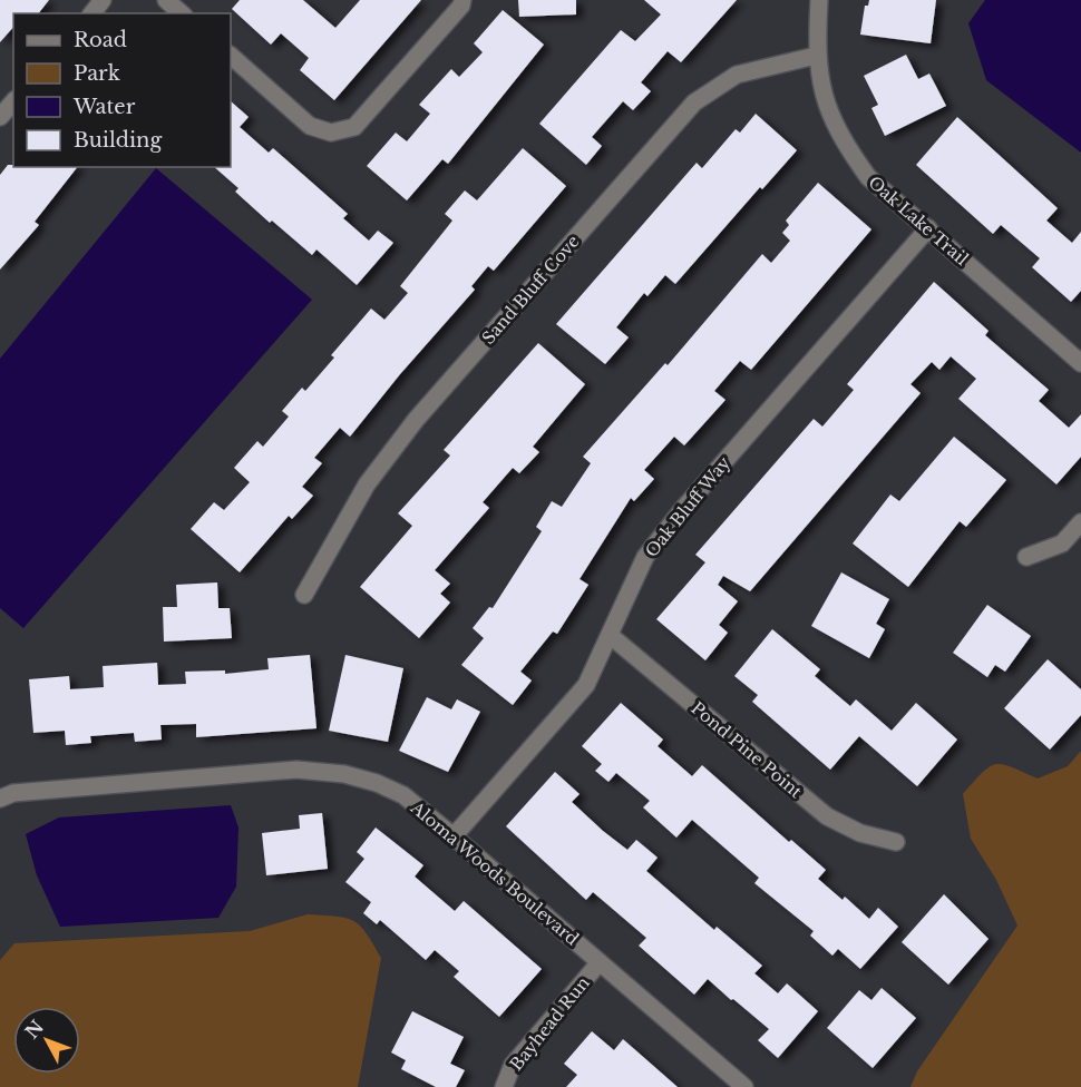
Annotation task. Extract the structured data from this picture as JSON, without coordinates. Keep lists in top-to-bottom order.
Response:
{
  "streets": {
    "street": [
      "Oak Lake Trail",
      "Sand Bluff Cove",
      "Oak Bluff Way",
      "Pond Pine Point",
      "Aloma Woods Boulevard",
      "Bayhead Run"
    ]
  },
  "crossings": [
    ["Oak Lake Trail", "Sand Bluff Cove"],
    ["Oak Lake Trail", "Oak Bluff Way"],
    ["Oak Bluff Way", "Pond Pine Point"],
    ["Oak Bluff Way", "Aloma Woods Boulevard"],
    ["Aloma Woods Boulevard", "Bayhead Run"]
  ],
  "legend": [
    "Road",
    "Park",
    "Water",
    "Building"
  ],
  "north": "top left"
}
